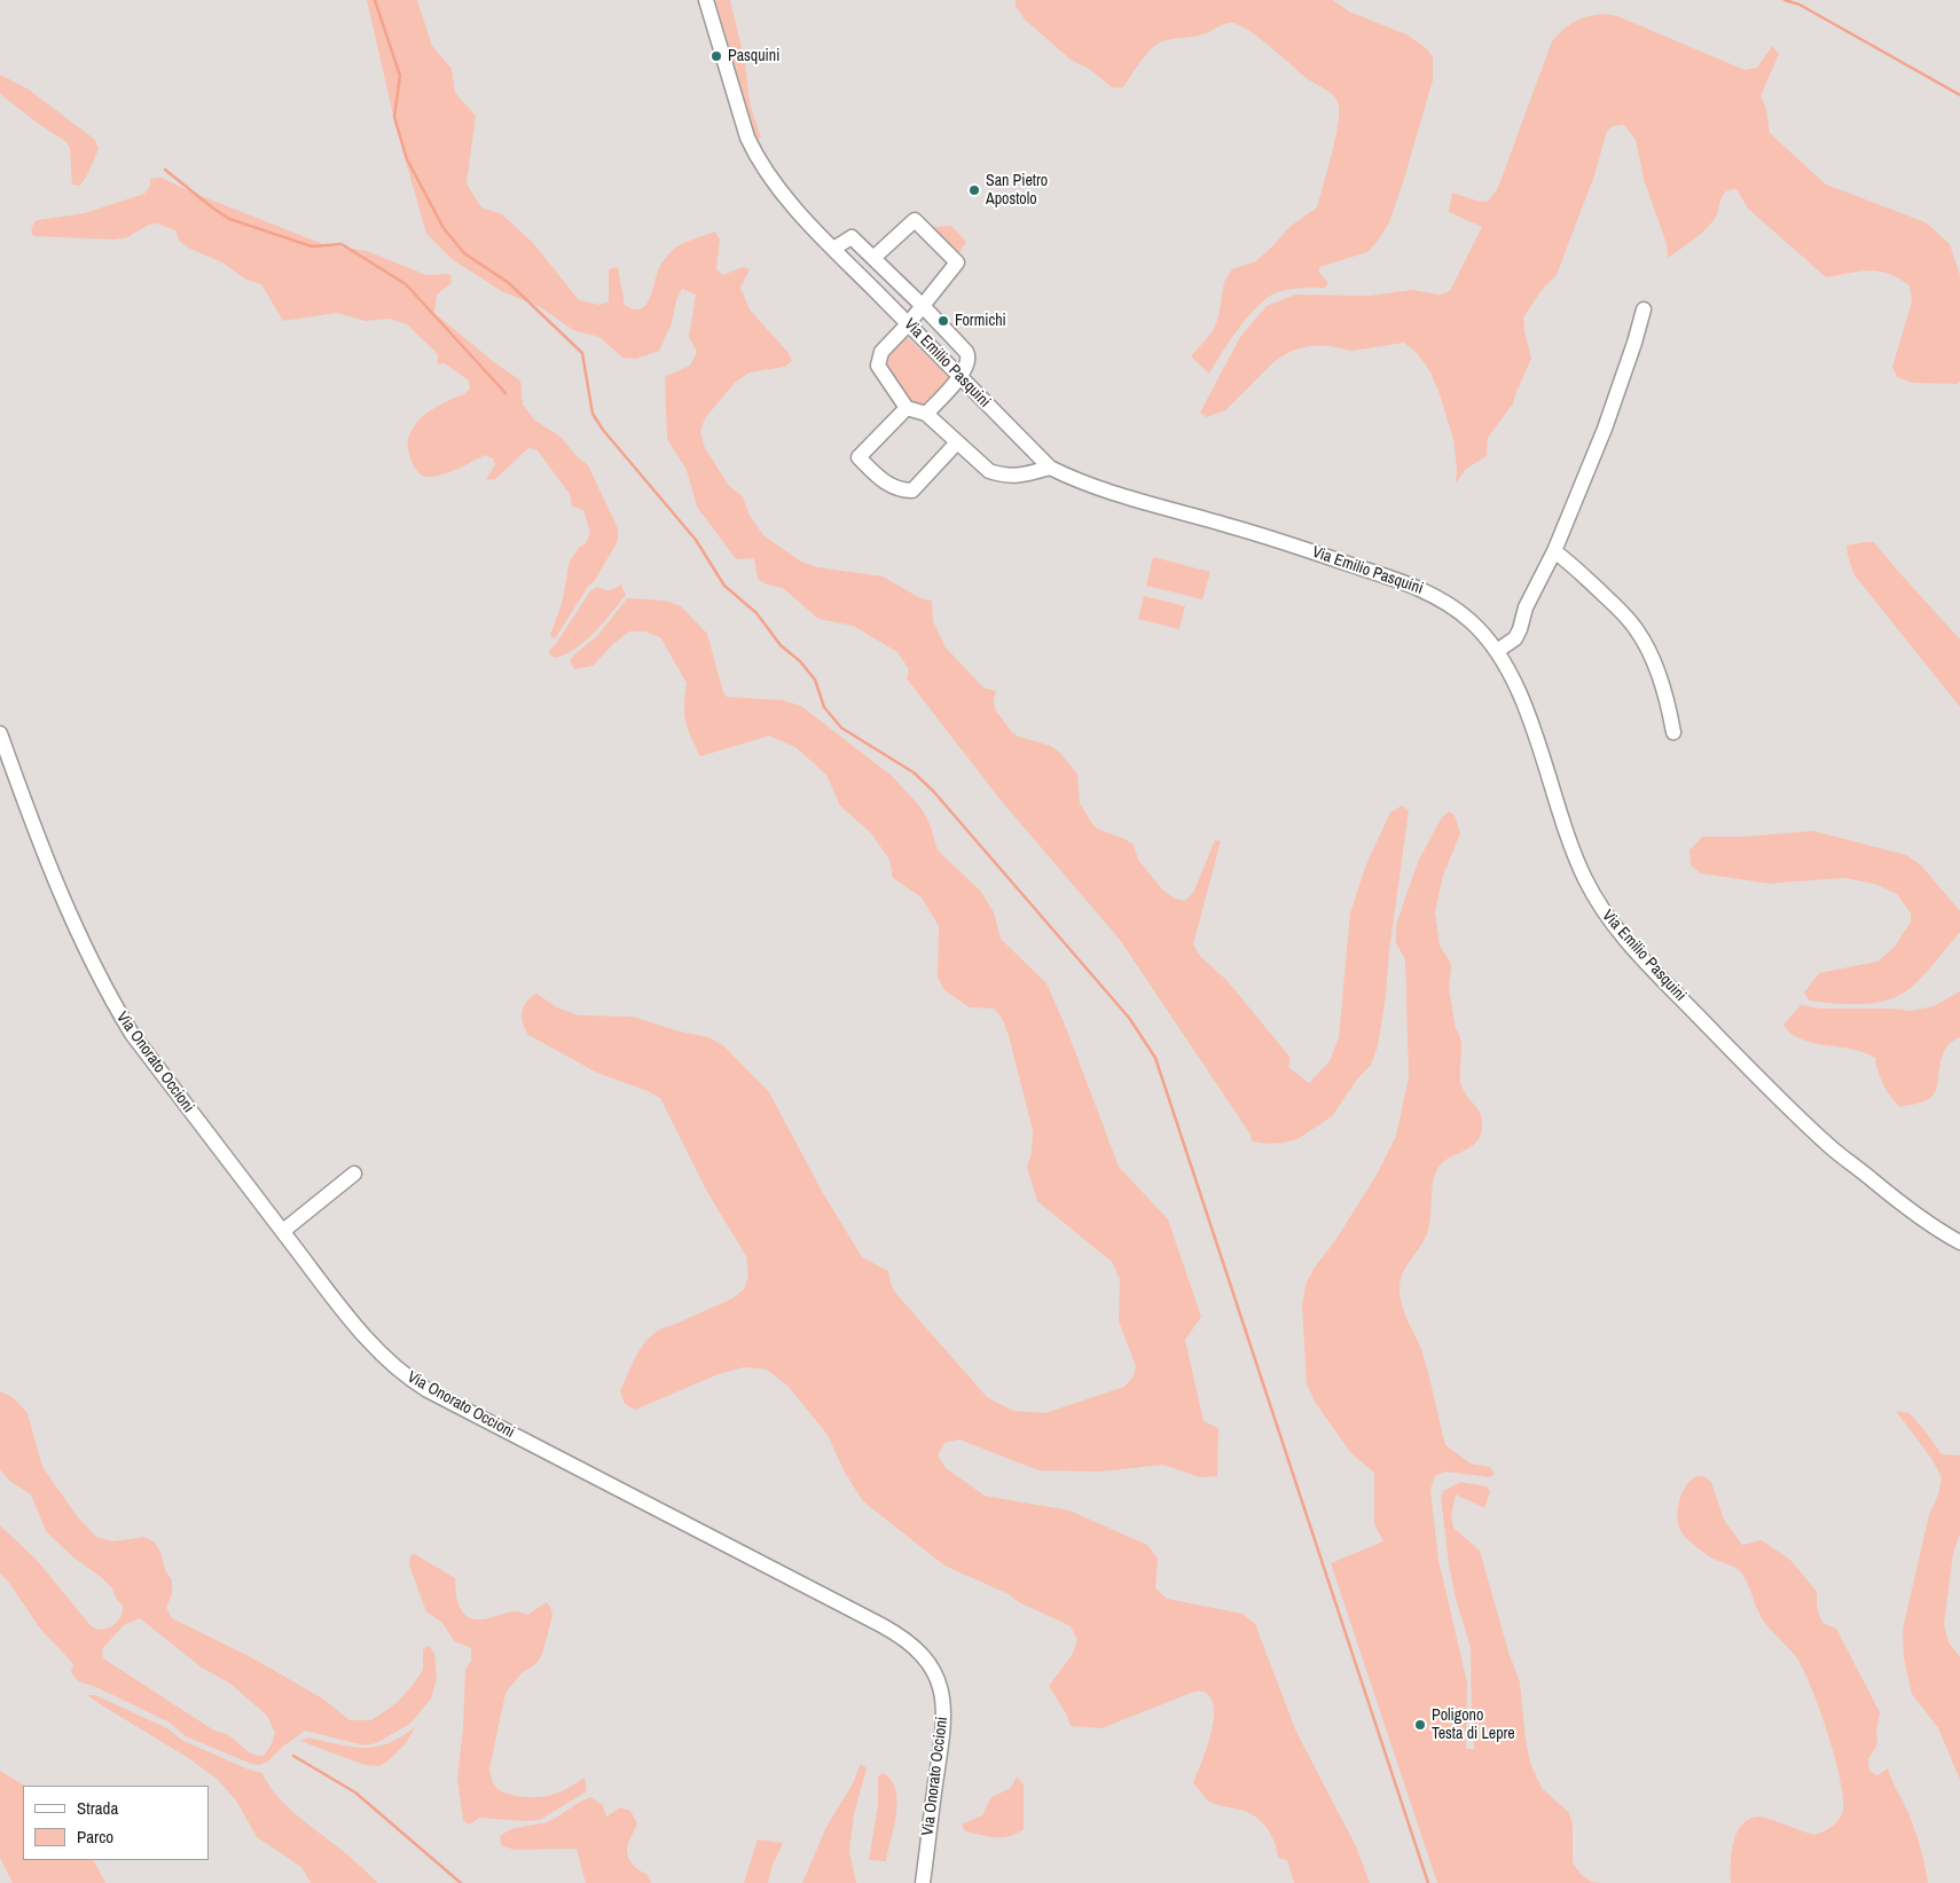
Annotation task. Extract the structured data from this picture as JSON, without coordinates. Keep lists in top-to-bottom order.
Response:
{
  "streets": {
    "street": ["Via Emilio Pasquini", "Via Onorato Occioni"]
  },
  "places": [
    "Pasquini",
    "San Pietro Apostolo",
    "Formichi",
    "Poligono Testa di Lepre"
  ],
  "legend": ["Strada", "Parco"]
}
